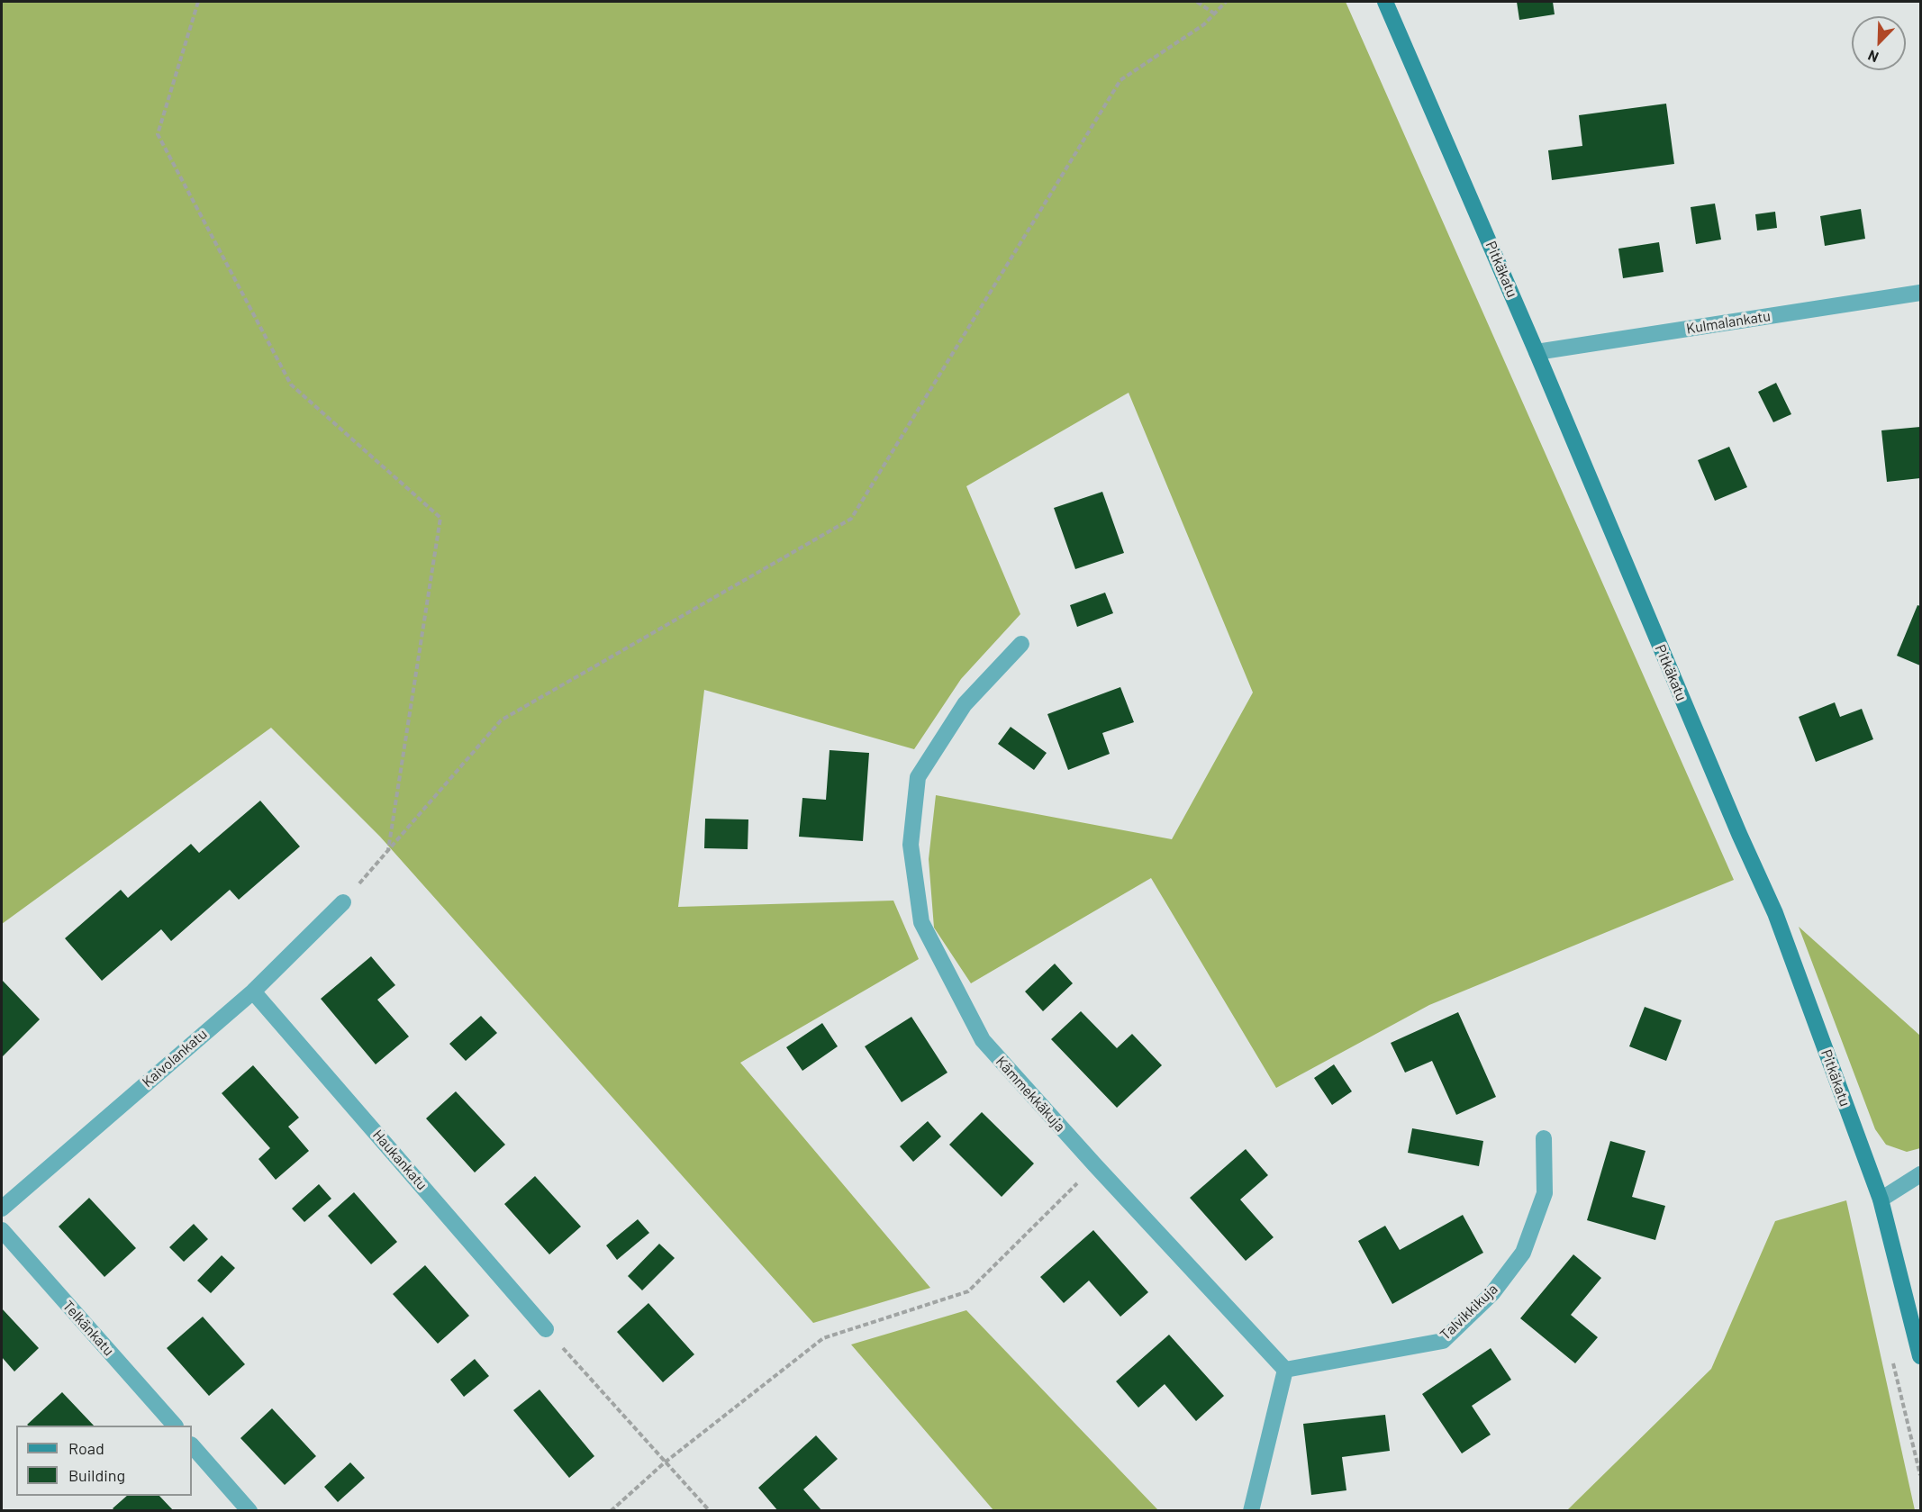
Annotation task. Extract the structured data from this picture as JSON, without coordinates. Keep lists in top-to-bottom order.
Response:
{
  "streets": {
    "street": [
      "Pitkäkatu",
      "Kulmalankatu",
      "Kaivolankatu",
      "Kämmekkäkuja",
      "Haukankatu",
      "Talvikkikuja",
      "Telkänkatu"
    ]
  },
  "crossings": [
    ["Pitkäkatu", "Kulmalankatu"],
    ["Kaivolankatu", "Haukankatu"],
    ["Kämmekkäkuja", "Talvikkikuja"]
  ],
  "legend": ["Road", "Building"],
  "north": "bottom left"
}
